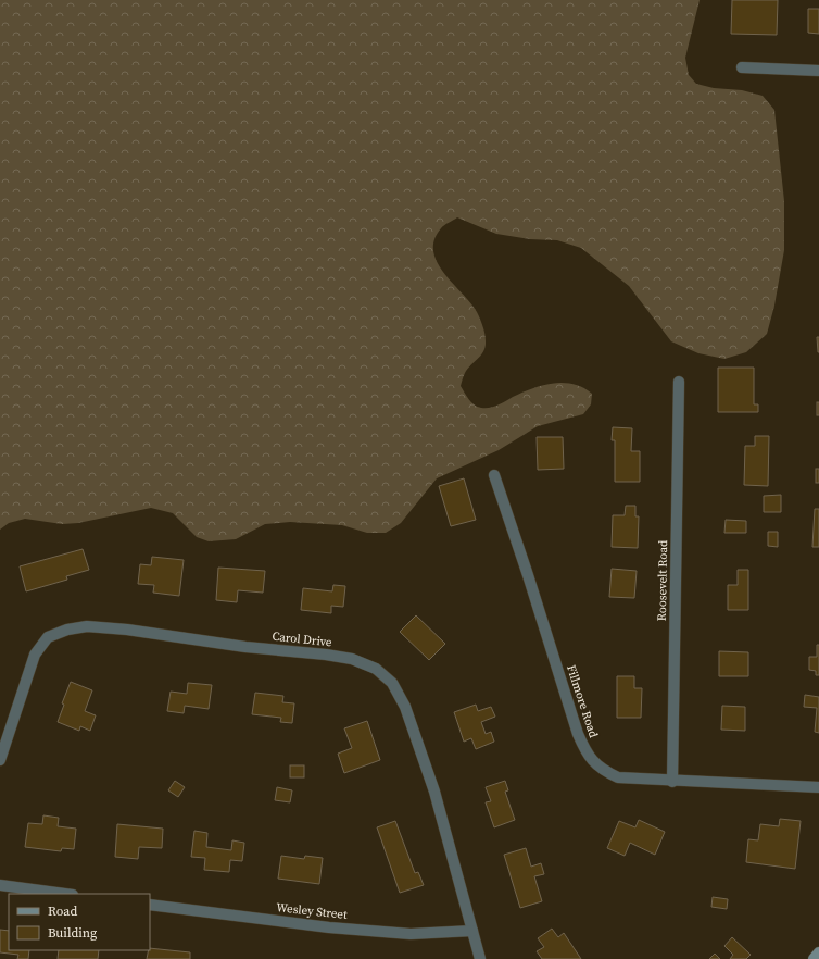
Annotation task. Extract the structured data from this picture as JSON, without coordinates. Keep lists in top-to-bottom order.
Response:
{
  "streets": {
    "street": [
      "Roosevelt Road",
      "Carol Drive",
      "Fillmore Road",
      "Wesley Street"
    ]
  },
  "crossings": [
    ["Roosevelt Road", "Fillmore Road"],
    ["Carol Drive", "Wesley Street"]
  ],
  "legend": ["Road", "Building"]
}
